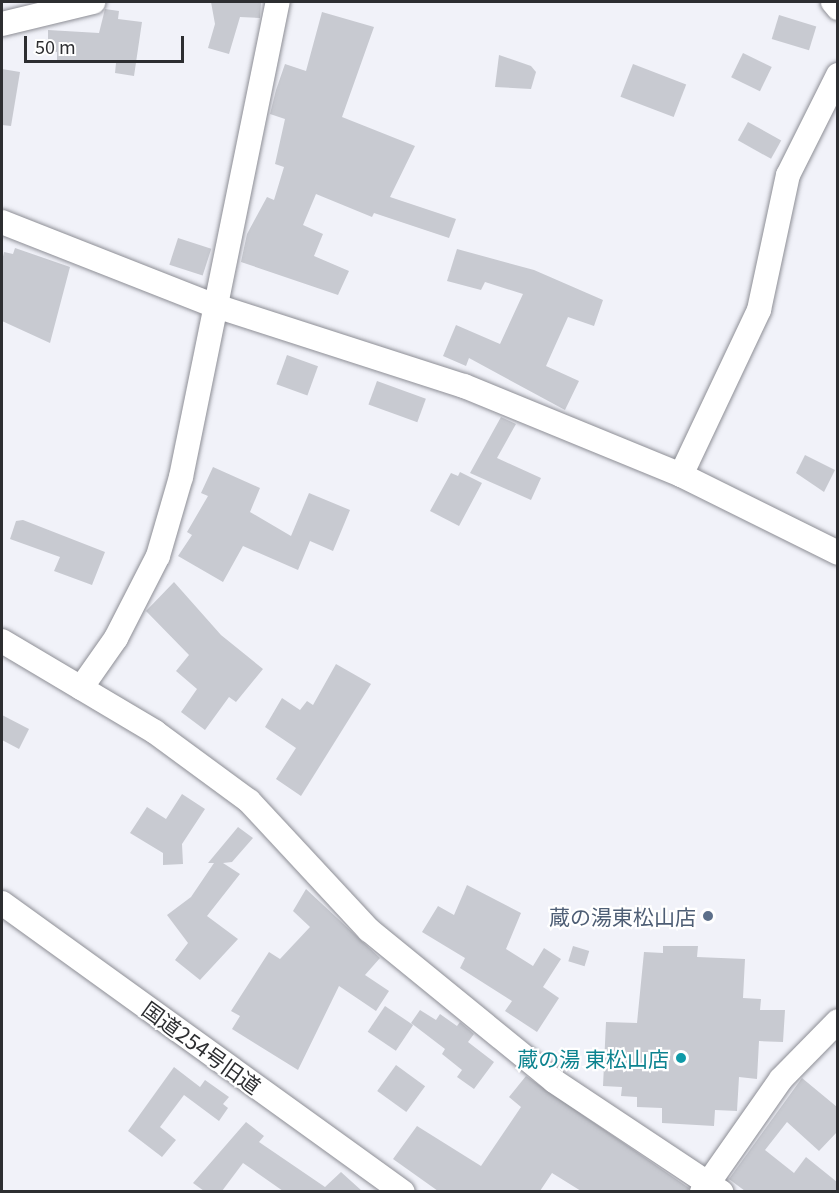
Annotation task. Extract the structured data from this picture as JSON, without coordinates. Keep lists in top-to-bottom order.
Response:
{
  "streets": {
    "street": ["国道254号旧道"]
  },
  "places": ["蔵の湯東松山店", "蔵の湯 東松山店"],
  "scale_bar": "50 m"
}
